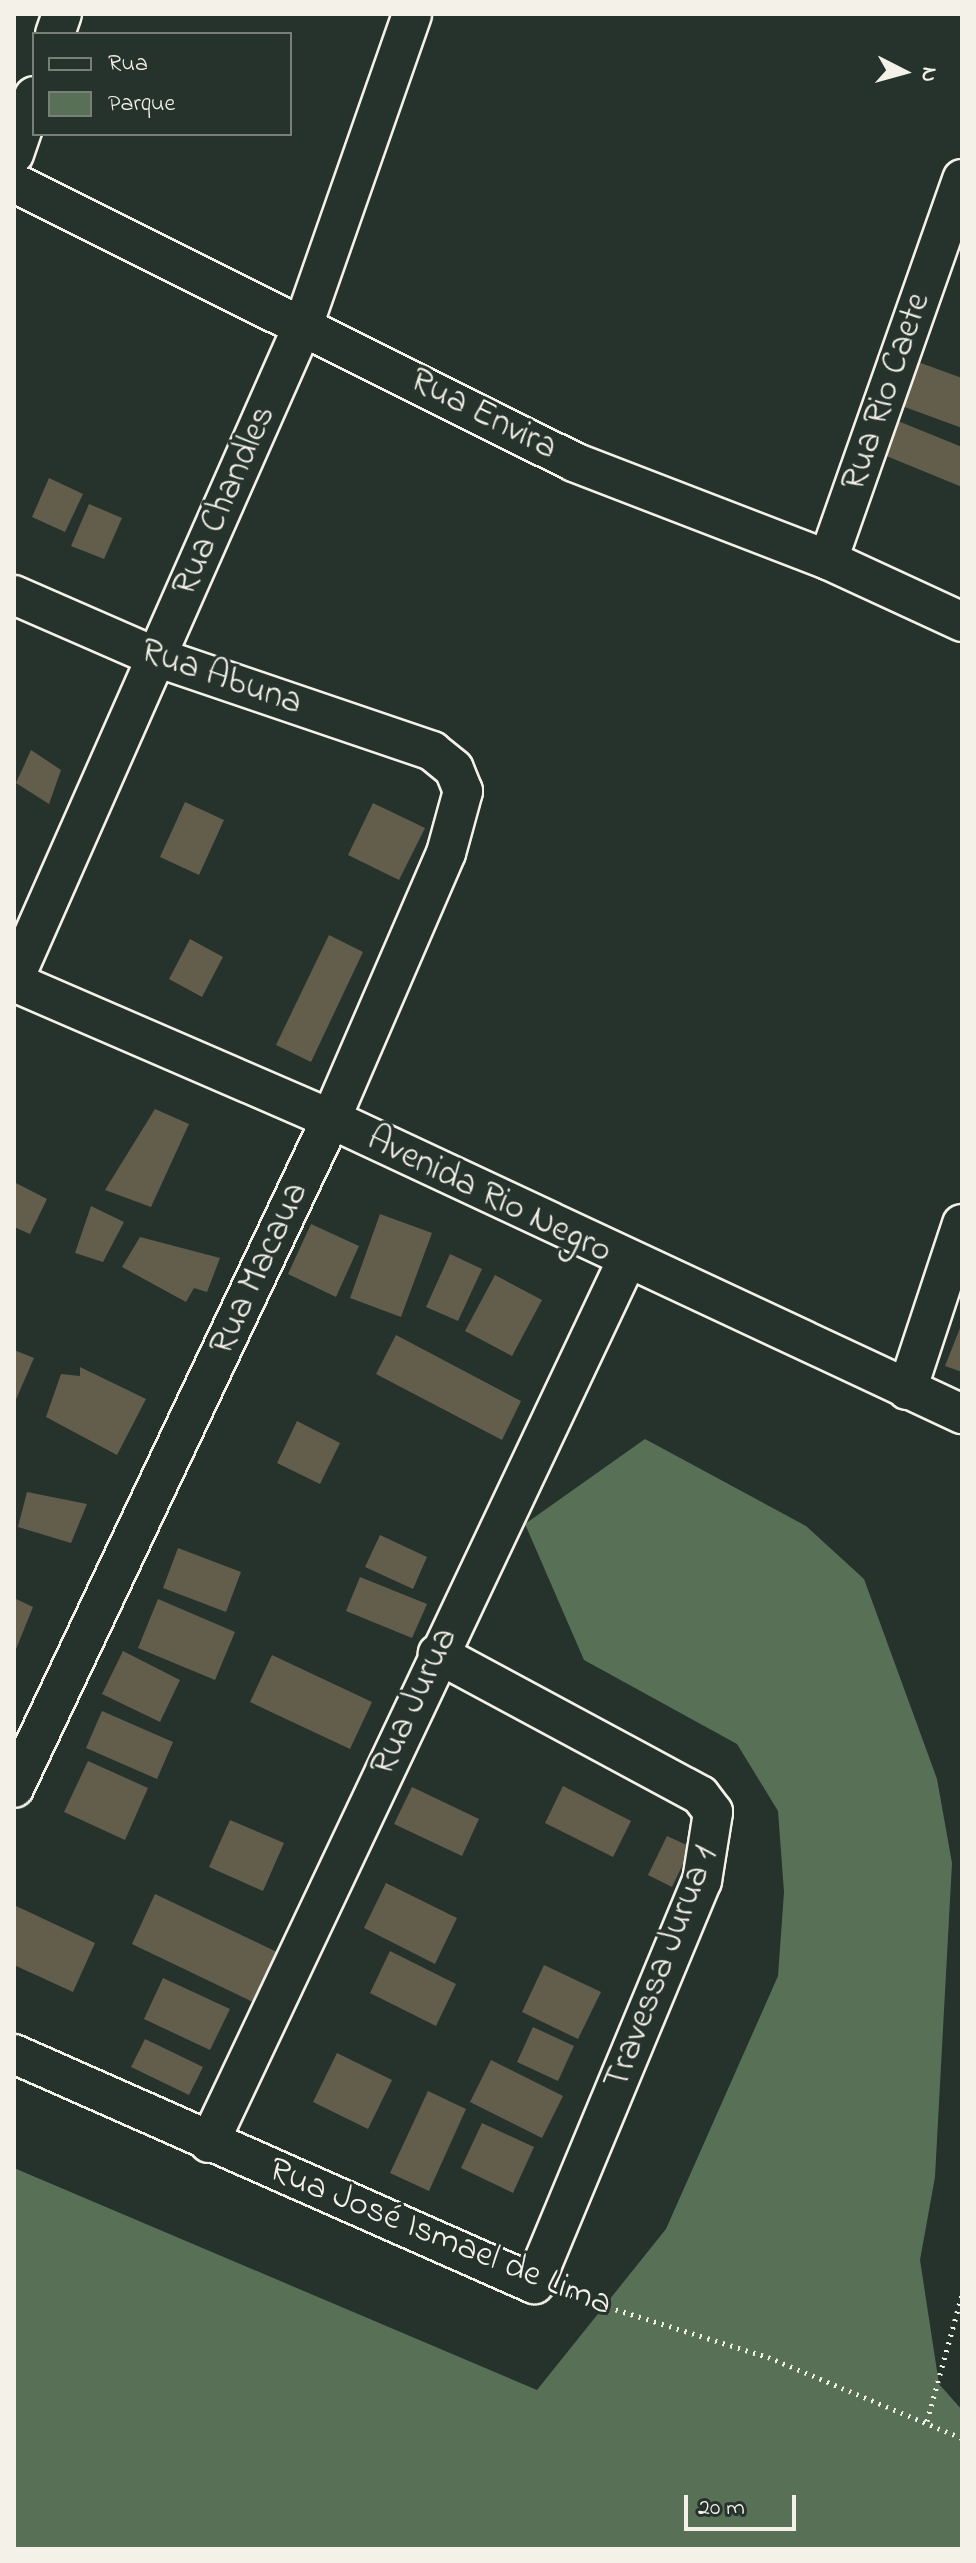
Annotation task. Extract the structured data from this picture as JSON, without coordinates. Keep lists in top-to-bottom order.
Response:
{
  "streets": {
    "street": [
      "Rua Rio Caete",
      "Rua Envira",
      "Rua Chandles",
      "Rua Abuna",
      "Avenida Rio Negro",
      "Rua Macaua",
      "Rua Jurua",
      "Travessa Jurua 1",
      "Rua José Ismael de Lima"
    ]
  },
  "crossings": [
    ["Rua Rio Caete", "Rua Envira"],
    ["Rua Envira", "Rua Chandles"],
    ["Rua Chandles", "Rua Abuna"],
    ["Rua Chandles", "Avenida Rio Negro"],
    ["Rua Abuna", "Rua Macaua"],
    ["Avenida Rio Negro", "Rua Macaua"],
    ["Avenida Rio Negro", "Rua Jurua"],
    ["Rua Jurua", "Travessa Jurua 1"],
    ["Rua Jurua", "Rua José Ismael de Lima"],
    ["Travessa Jurua 1", "Rua José Ismael de Lima"]
  ],
  "legend": ["Rua", "Parque"],
  "scale_bar": "20 m",
  "north": "right"
}
